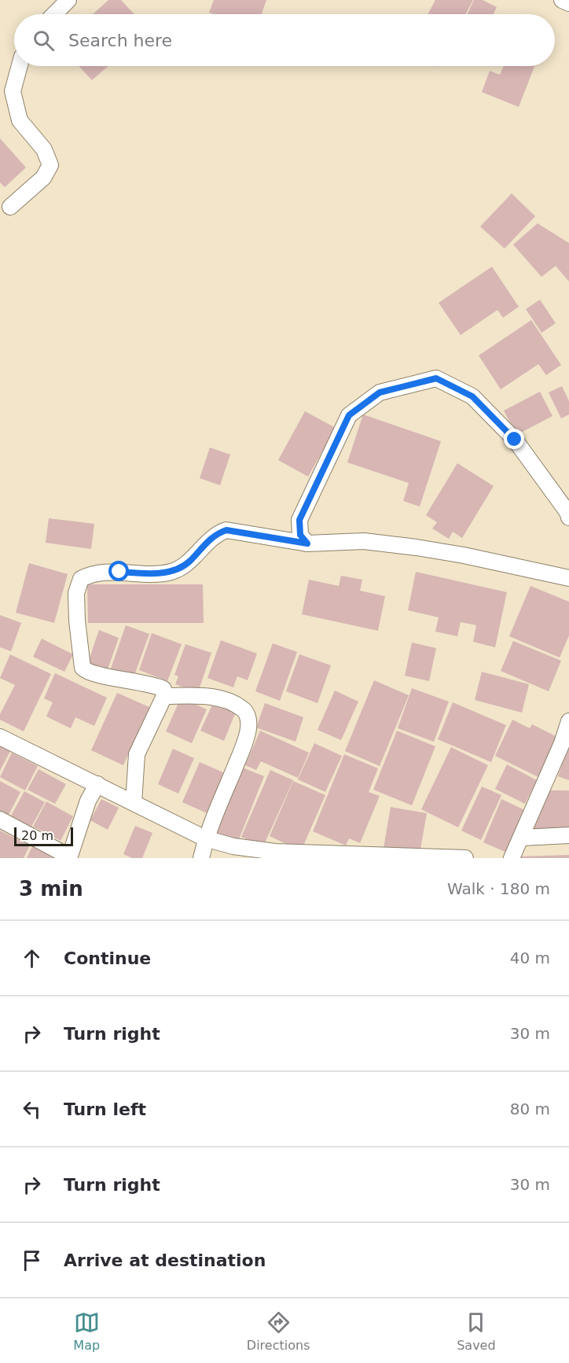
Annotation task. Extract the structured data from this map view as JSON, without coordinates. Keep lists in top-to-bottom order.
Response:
{
  "scale_bar": "20 m",
  "page": {
    "search": "Search here",
    "scale": "20 m",
    "heading": ["3 min", "Walk · 180 m"],
    "list": [
      ["Continue", "40 m"],
      ["Turn right", "30 m"],
      ["Turn left", "80 m"],
      ["Turn right", "30 m"],
      "Arrive at destination"
    ],
    "nav": ["Map", "Directions", "Saved"]
  }
}
